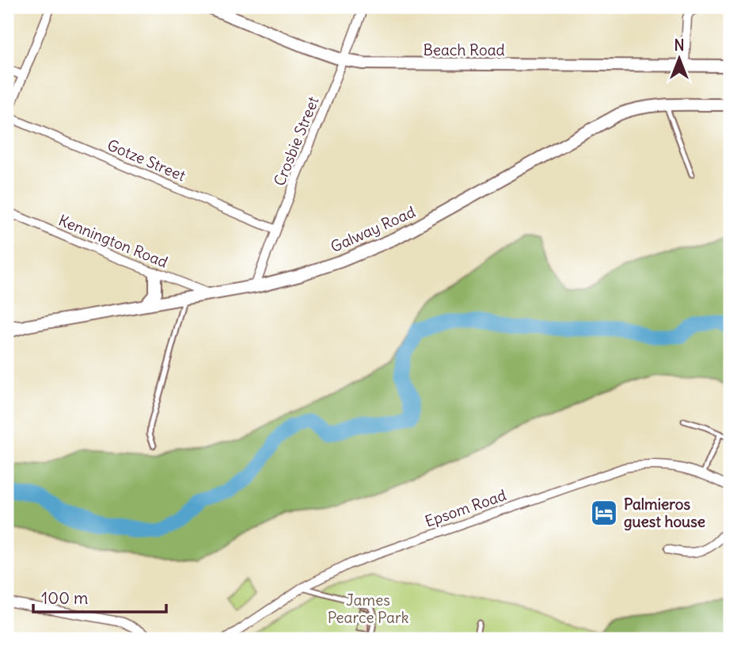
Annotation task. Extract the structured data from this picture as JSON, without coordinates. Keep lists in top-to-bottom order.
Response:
{
  "streets": {
    "street": [
      "Beach Road",
      "Crosbie Street",
      "Gotze Street",
      "Galway Road",
      "Kennington Road",
      "Epsom Road"
    ]
  },
  "crossings": [
    ["Beach Road", "Crosbie Street"],
    ["Crosbie Street", "Gotze Street"],
    ["Crosbie Street", "Galway Road"],
    ["Galway Road", "Kennington Road"]
  ],
  "parks": ["James Pearce Park"],
  "places": {
    "hotel": ["Palmieros guest house"]
  },
  "scale_bar": "100 m",
  "north": "top"
}
